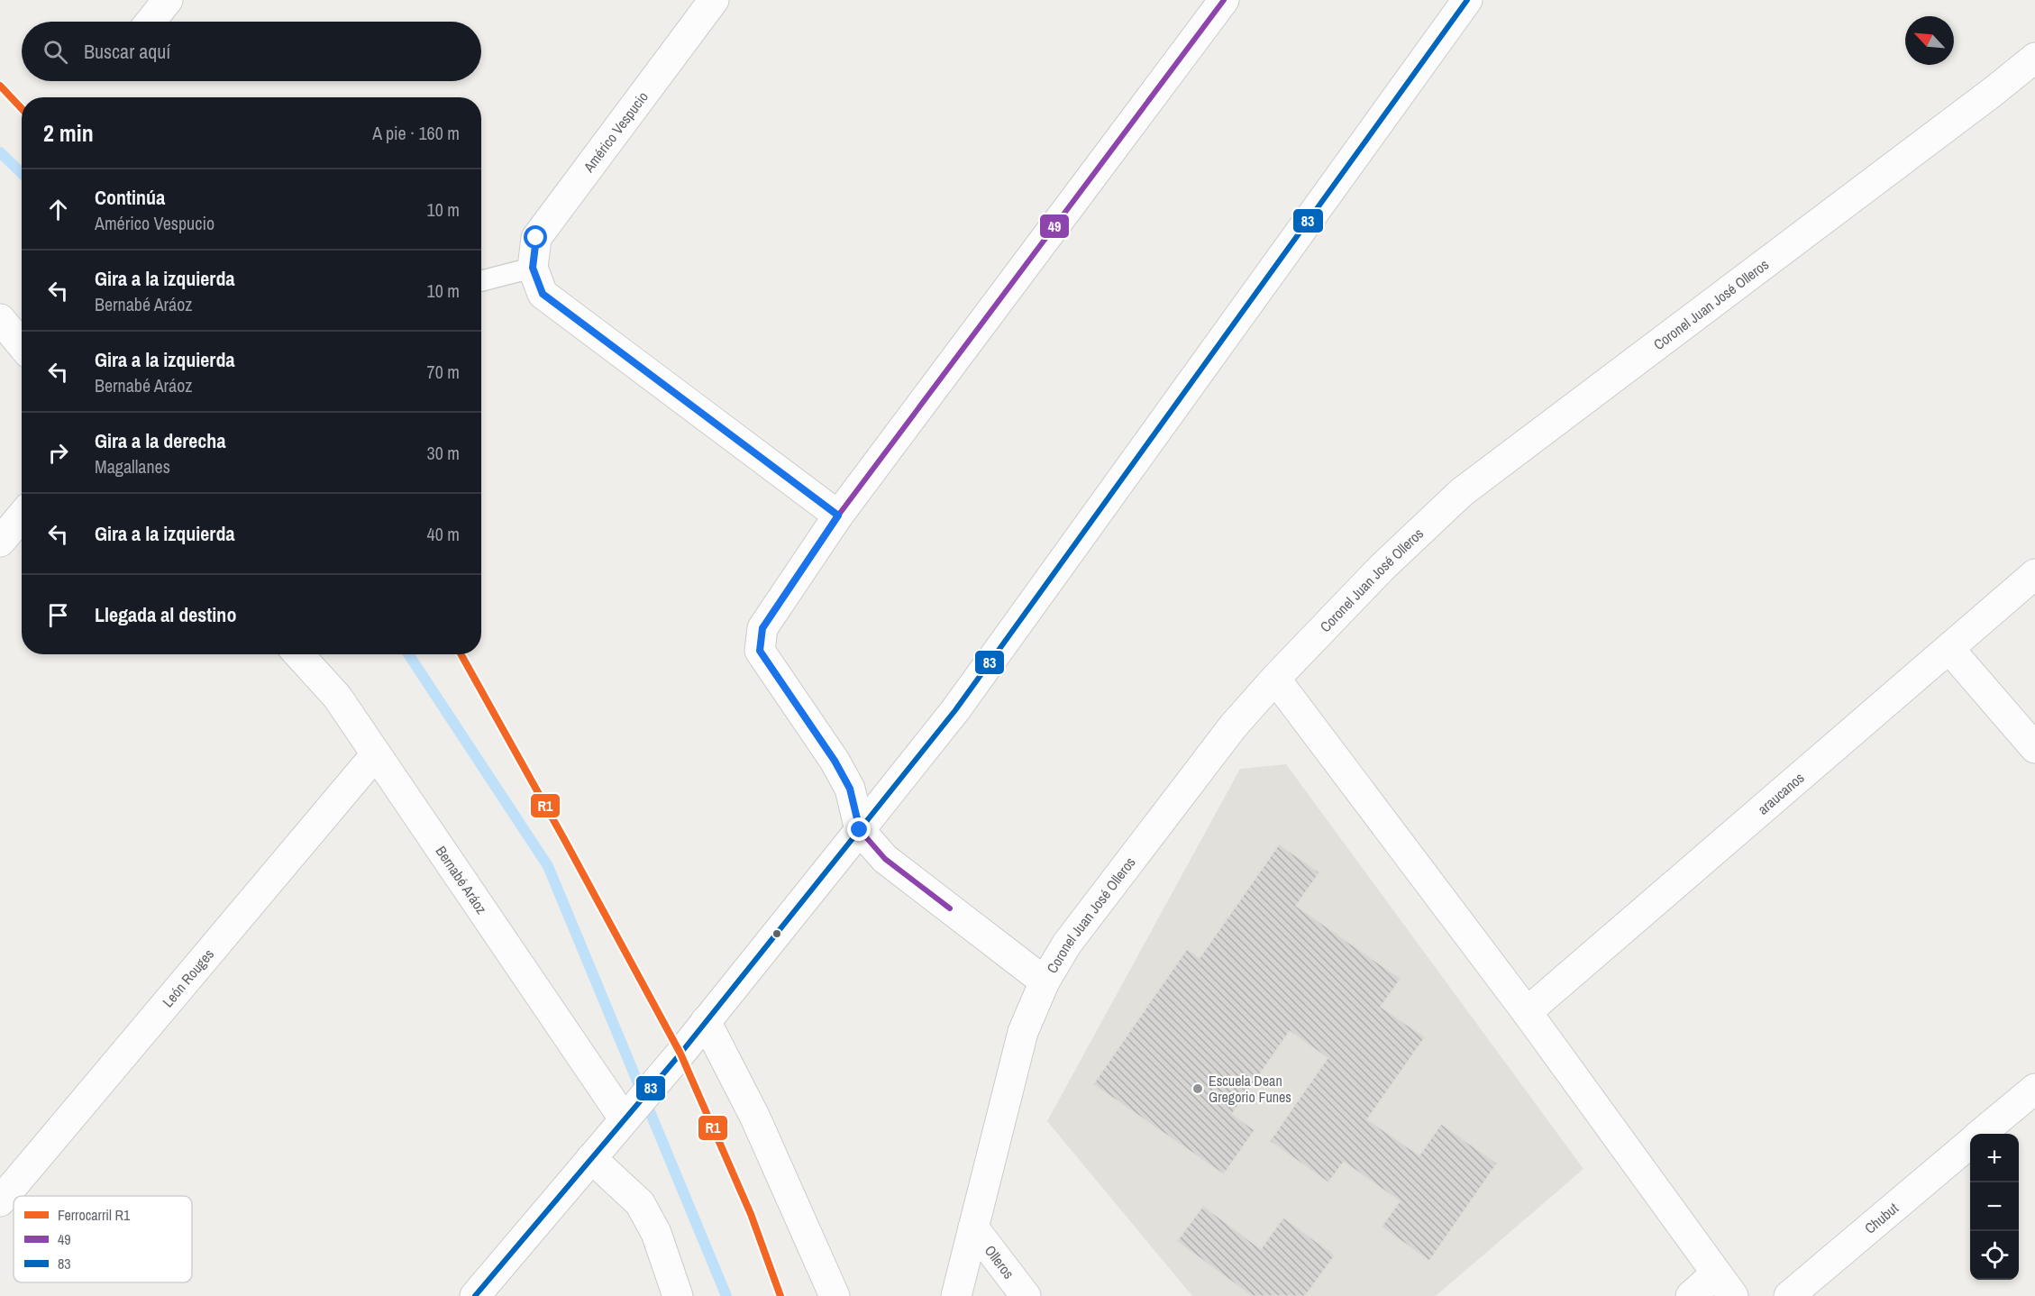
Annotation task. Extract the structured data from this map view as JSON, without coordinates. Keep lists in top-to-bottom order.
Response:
{
  "streets": {
    "street": [
      "Américo Vespucio",
      "Coronel Juan José Olleros",
      "araucanos",
      "Bernabé Aráoz",
      "León Rouges",
      "Chubut",
      "Olleros"
    ]
  },
  "crossings": [
    ["Coronel Juan José Olleros", "Olleros"],
    ["Bernabé Aráoz", "León Rouges"]
  ],
  "places": ["Escuela Dean Gregorio Funes"],
  "lines": ["transit line 49", "transit line 83", "rail line R1"],
  "legend": ["Ferrocarril R1", "49", "83"],
  "north": "top left",
  "page": {
    "search": "Buscar aquí",
    "heading": ["2 min", "A pie · 160 m"],
    "list": [
      ["Continúa", "Américo Vespucio", "10 m"],
      ["Gira a la izquierda", "Bernabé Aráoz", "10 m"],
      ["Gira a la izquierda", "Bernabé Aráoz", "70 m"],
      ["Gira a la derecha", "Magallanes", "30 m"],
      ["Gira a la izquierda", "40 m"],
      "Llegada al destino"
    ],
    "map_buttons": ["+", "−"]
  }
}
